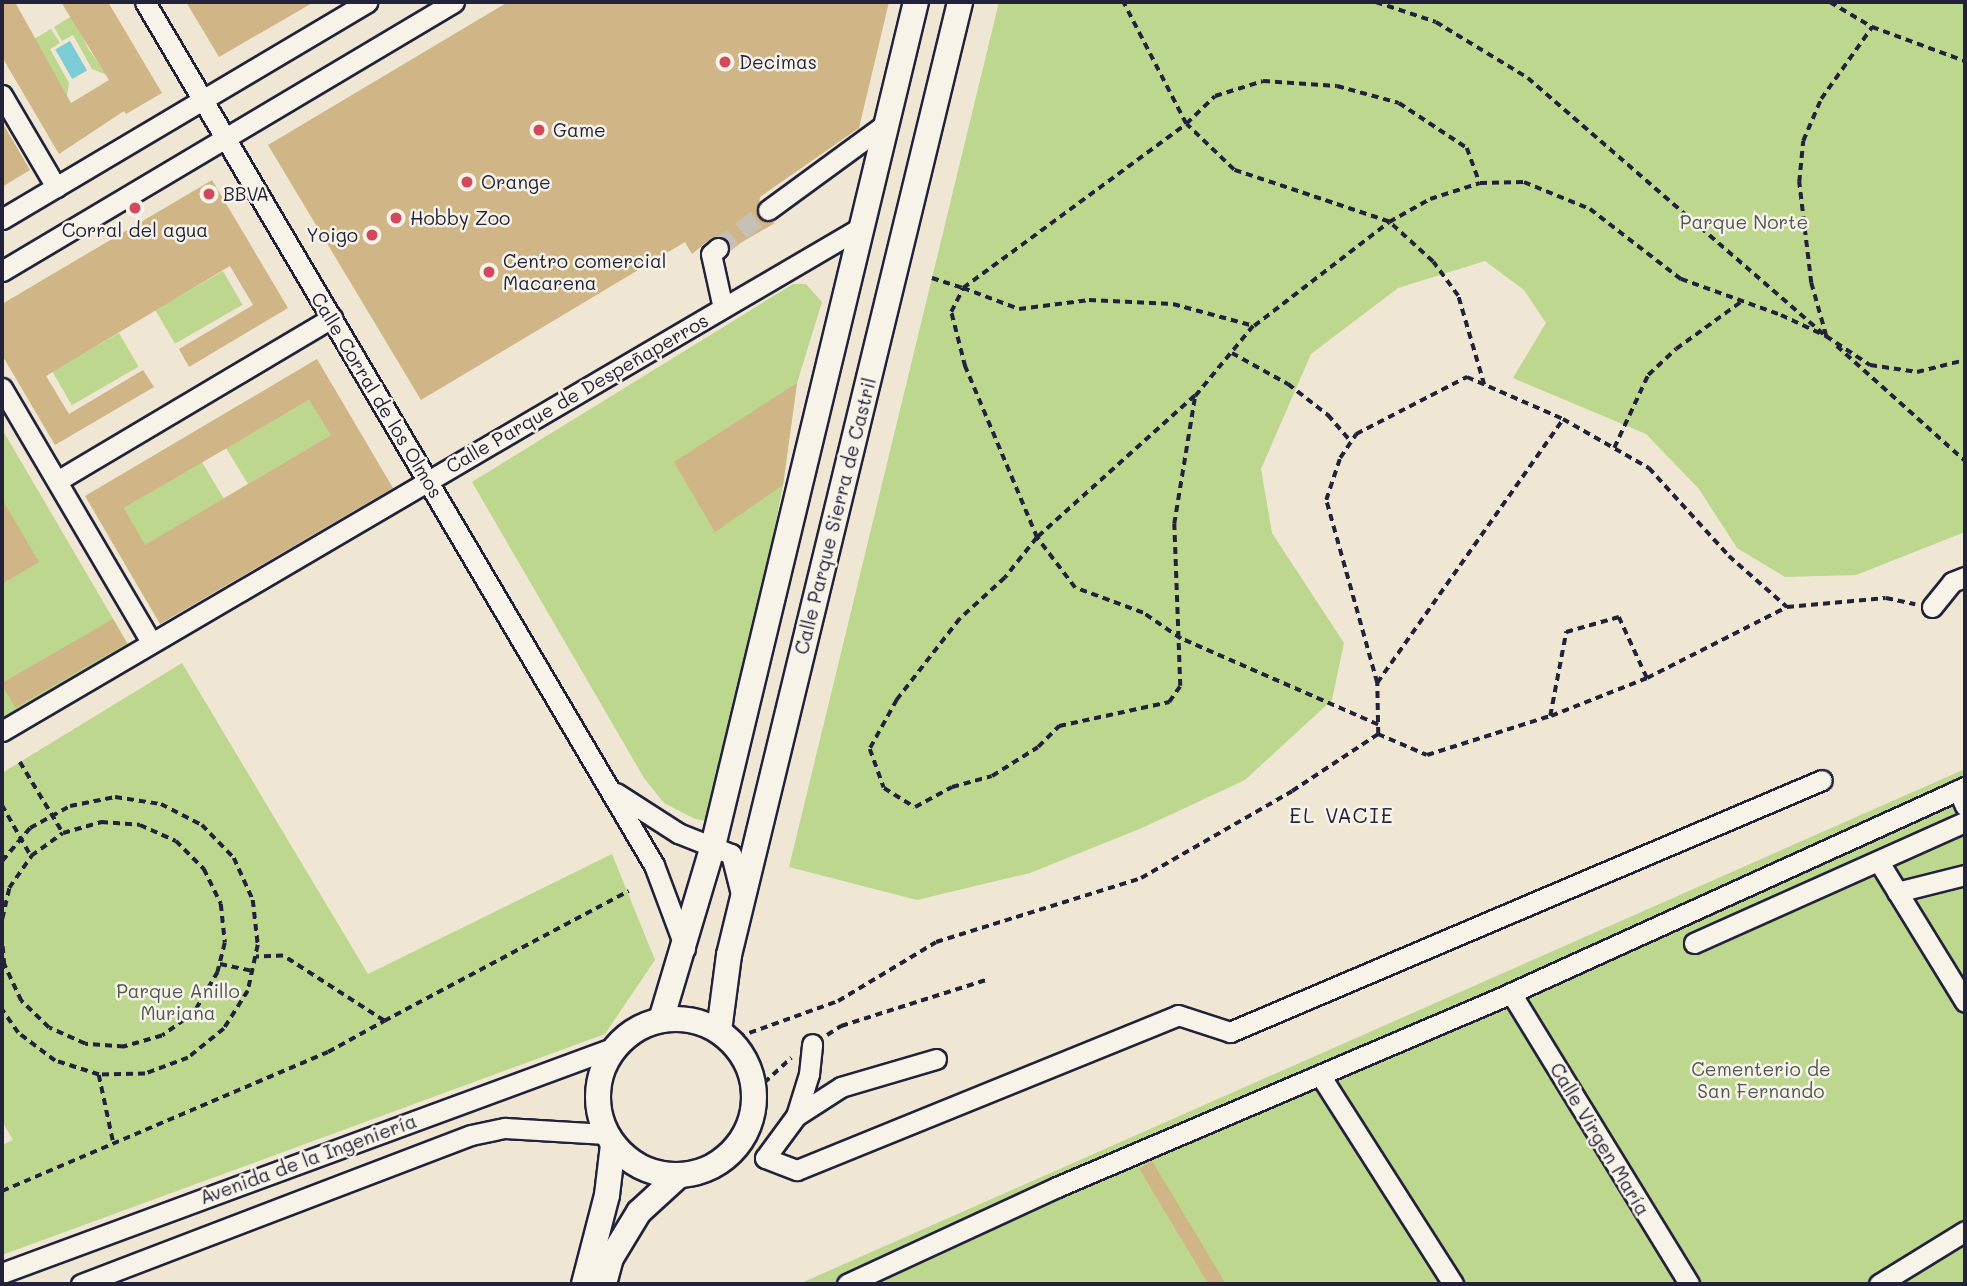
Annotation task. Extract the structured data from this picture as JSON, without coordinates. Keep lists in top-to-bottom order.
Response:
{
  "streets": {
    "main road": ["Calle Parque Sierra de Castril"],
    "street": [
      "Calle Parque de Despeñaperros",
      "Calle Corral de los Olmos",
      "Calle Virgen María",
      "Avenida de la Ingeniería"
    ]
  },
  "crossings": [
    ["Calle Parque de Despeñaperros", "Calle Corral de los Olmos"],
    ["Calle Parque de Despeñaperros", "Calle Parque Sierra de Castril"],
    ["Calle Corral de los Olmos", "Calle Parque Sierra de Castril"],
    ["Calle Parque Sierra de Castril", "Avenida de la Ingeniería"]
  ],
  "districts": ["EL VACIE"],
  "parks": ["Parque Norte", "Parque Anillo Muriana", "Cementerio de San Fernando"],
  "places": [
    "Decimas",
    "Game",
    "Orange",
    "BBVA",
    "Corral del agua",
    "Hobby Zoo",
    "Yoigo",
    "Centro comercial Macarena"
  ]
}
